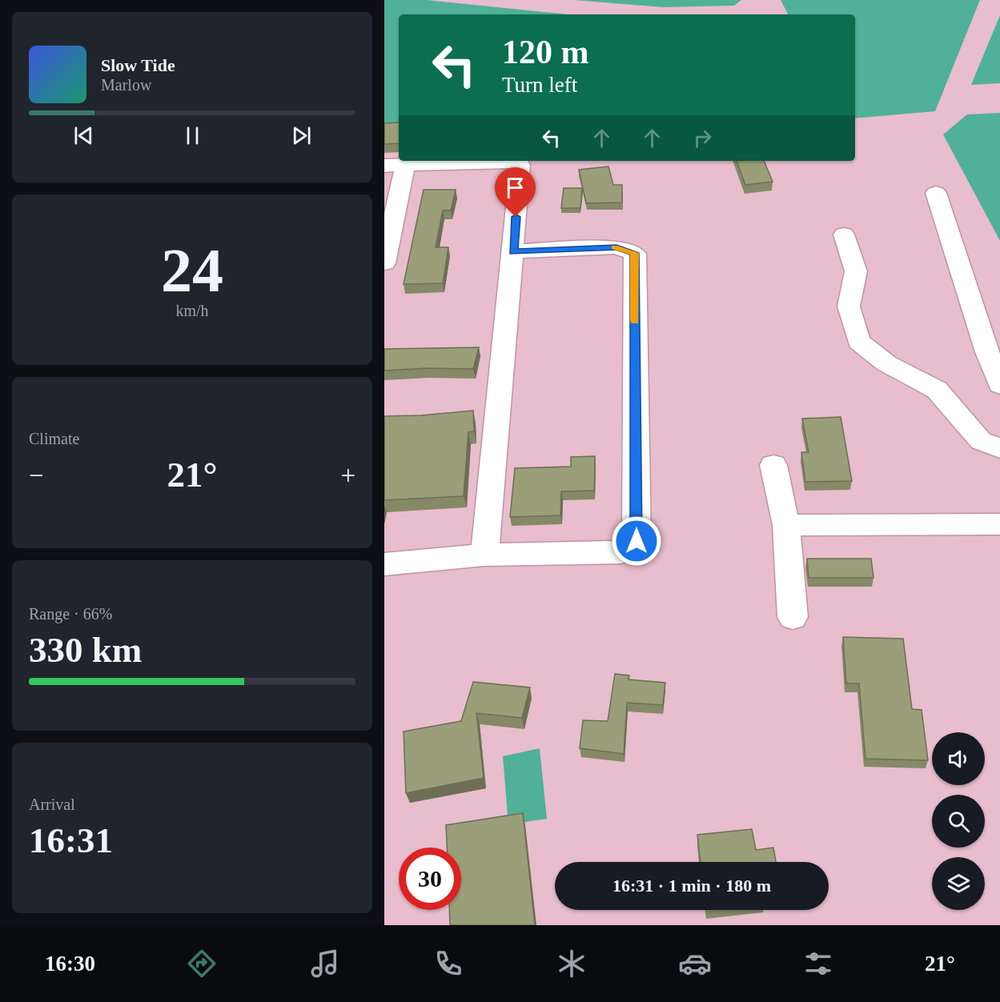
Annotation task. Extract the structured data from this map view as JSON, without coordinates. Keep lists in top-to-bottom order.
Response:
{
  "page": {
    "turn": ["120 m", "Turn left"],
    "song": ["Slow Tide", "Marlow"],
    "tile": [
      ["24", "km/h"],
      "Climate",
      ["Range · 66%", "330 km"],
      ["Arrival", "16:31"]
    ],
    "heat": ["−", "21°", "+"],
    "limit": "30",
    "trip": "16:31 · 1 min · 180 m",
    "tabs": ["16:30", "21°"]
  }
}
